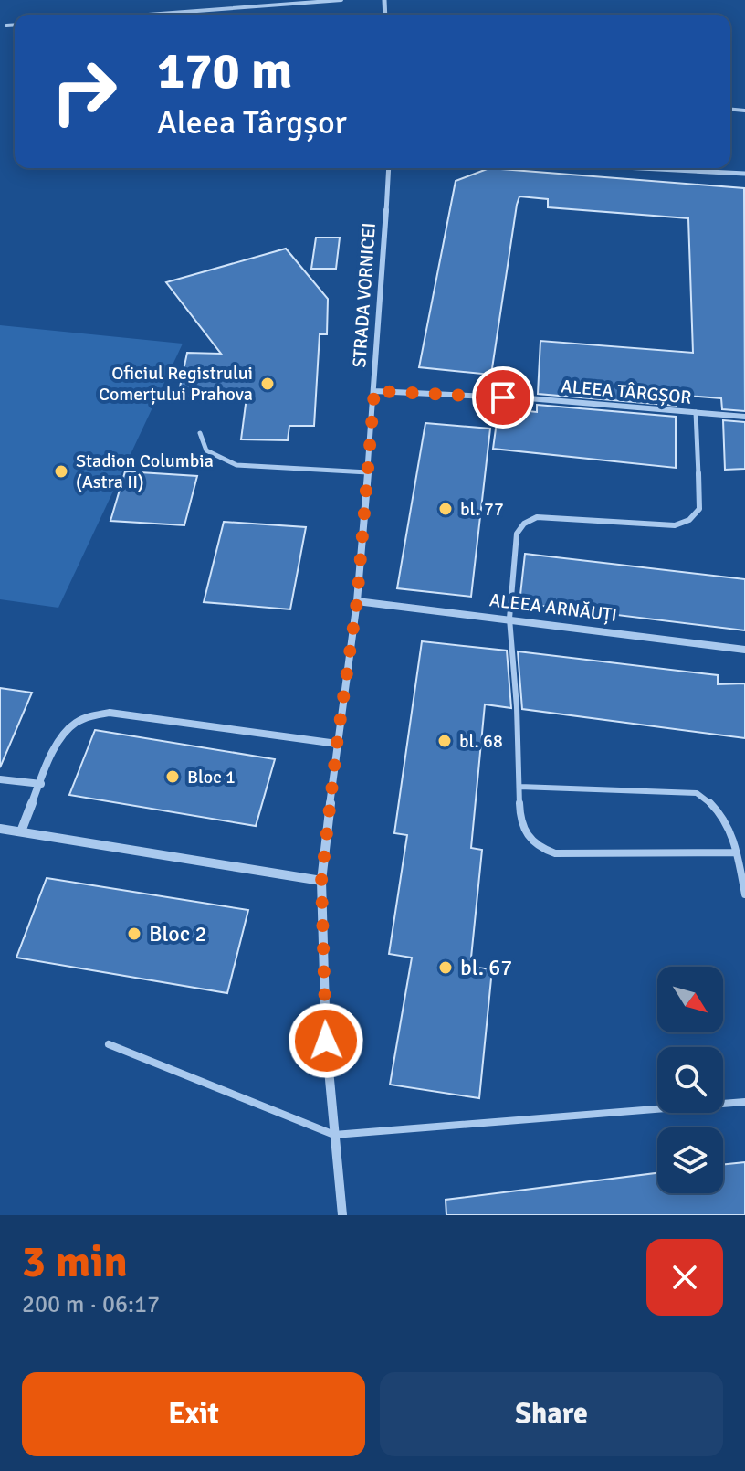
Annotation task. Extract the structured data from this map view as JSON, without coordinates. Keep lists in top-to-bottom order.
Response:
{
  "streets": {
    "street": ["STRADA VORNICEI", "ALEEA TÂRGȘOR", "ALEEA ARNĂUȚI"]
  },
  "crossings": [
    ["STRADA VORNICEI", "ALEEA TÂRGȘOR"],
    ["STRADA VORNICEI", "ALEEA ARNĂUȚI"]
  ],
  "places": [
    "Oficiul Registrului Comerțului Prahova",
    "Stadion Columbia (Astra II)",
    "bl. 77",
    "bl. 68",
    "Bloc 1",
    "Bloc 2",
    "bl. 67"
  ],
  "north": "bottom right",
  "page": {
    "turn": ["170 m", "Aleea Târgșor"],
    "heading": ["3 min", "200 m · 06:17"],
    "buttons": ["Exit", "Share"]
  }
}
